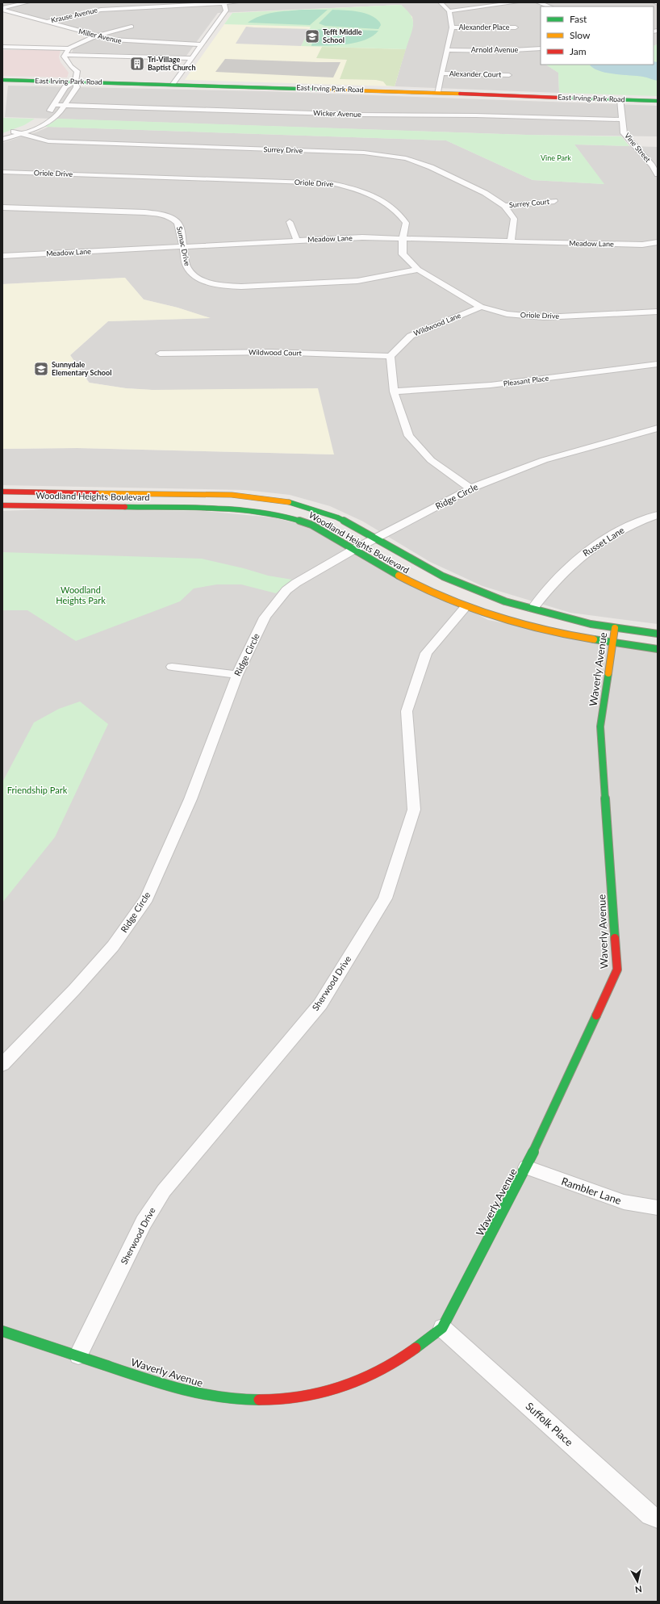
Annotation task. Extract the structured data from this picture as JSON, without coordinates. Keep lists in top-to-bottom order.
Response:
{
  "streets": {
    "street": [
      "Krause Avenue",
      "Alexander Place",
      "Miller Avenue",
      "Arnold Avenue",
      "Alexander Court",
      "East Irving Park Road",
      "Wicker Avenue",
      "Vine Street",
      "Surrey Drive",
      "Oriole Drive",
      "Surrey Court",
      "Meadow Lane",
      "Sumac Drive",
      "Wildwood Lane",
      "Wildwood Court",
      "Pleasant Place",
      "Woodland Heights Boulevard",
      "Ridge Circle",
      "Russet Lane",
      "Waverly Avenue",
      "Sherwood Drive",
      "Rambler Lane",
      "Suffolk Place"
    ]
  },
  "crossings": [
    ["Krause Avenue", "Miller Avenue"],
    ["East Irving Park Road", "Vine Street"],
    ["Wicker Avenue", "Vine Street"],
    ["Surrey Drive", "Surrey Court"],
    ["Surrey Drive", "Meadow Lane"],
    ["Oriole Drive", "Meadow Lane"],
    ["Oriole Drive", "Sumac Drive"],
    ["Oriole Drive", "Wildwood Lane"],
    ["Meadow Lane", "Sumac Drive"],
    ["Wildwood Lane", "Wildwood Court"],
    ["Woodland Heights Boulevard", "Ridge Circle"],
    ["Woodland Heights Boulevard", "Russet Lane"],
    ["Woodland Heights Boulevard", "Waverly Avenue"],
    ["Woodland Heights Boulevard", "Sherwood Drive"],
    ["Waverly Avenue", "Sherwood Drive"],
    ["Waverly Avenue", "Rambler Lane"],
    ["Waverly Avenue", "Suffolk Place"]
  ],
  "parks": ["Vine Park", "Woodland Heights Park", "Friendship Park"],
  "places": {
    "school or university": ["Tefft Middle School", "Sunnydale Elementary School"],
    "building": ["Tri-Village Baptist Church"]
  },
  "legend": ["Fast", "Slow", "Jam"],
  "north": "bottom"
}
